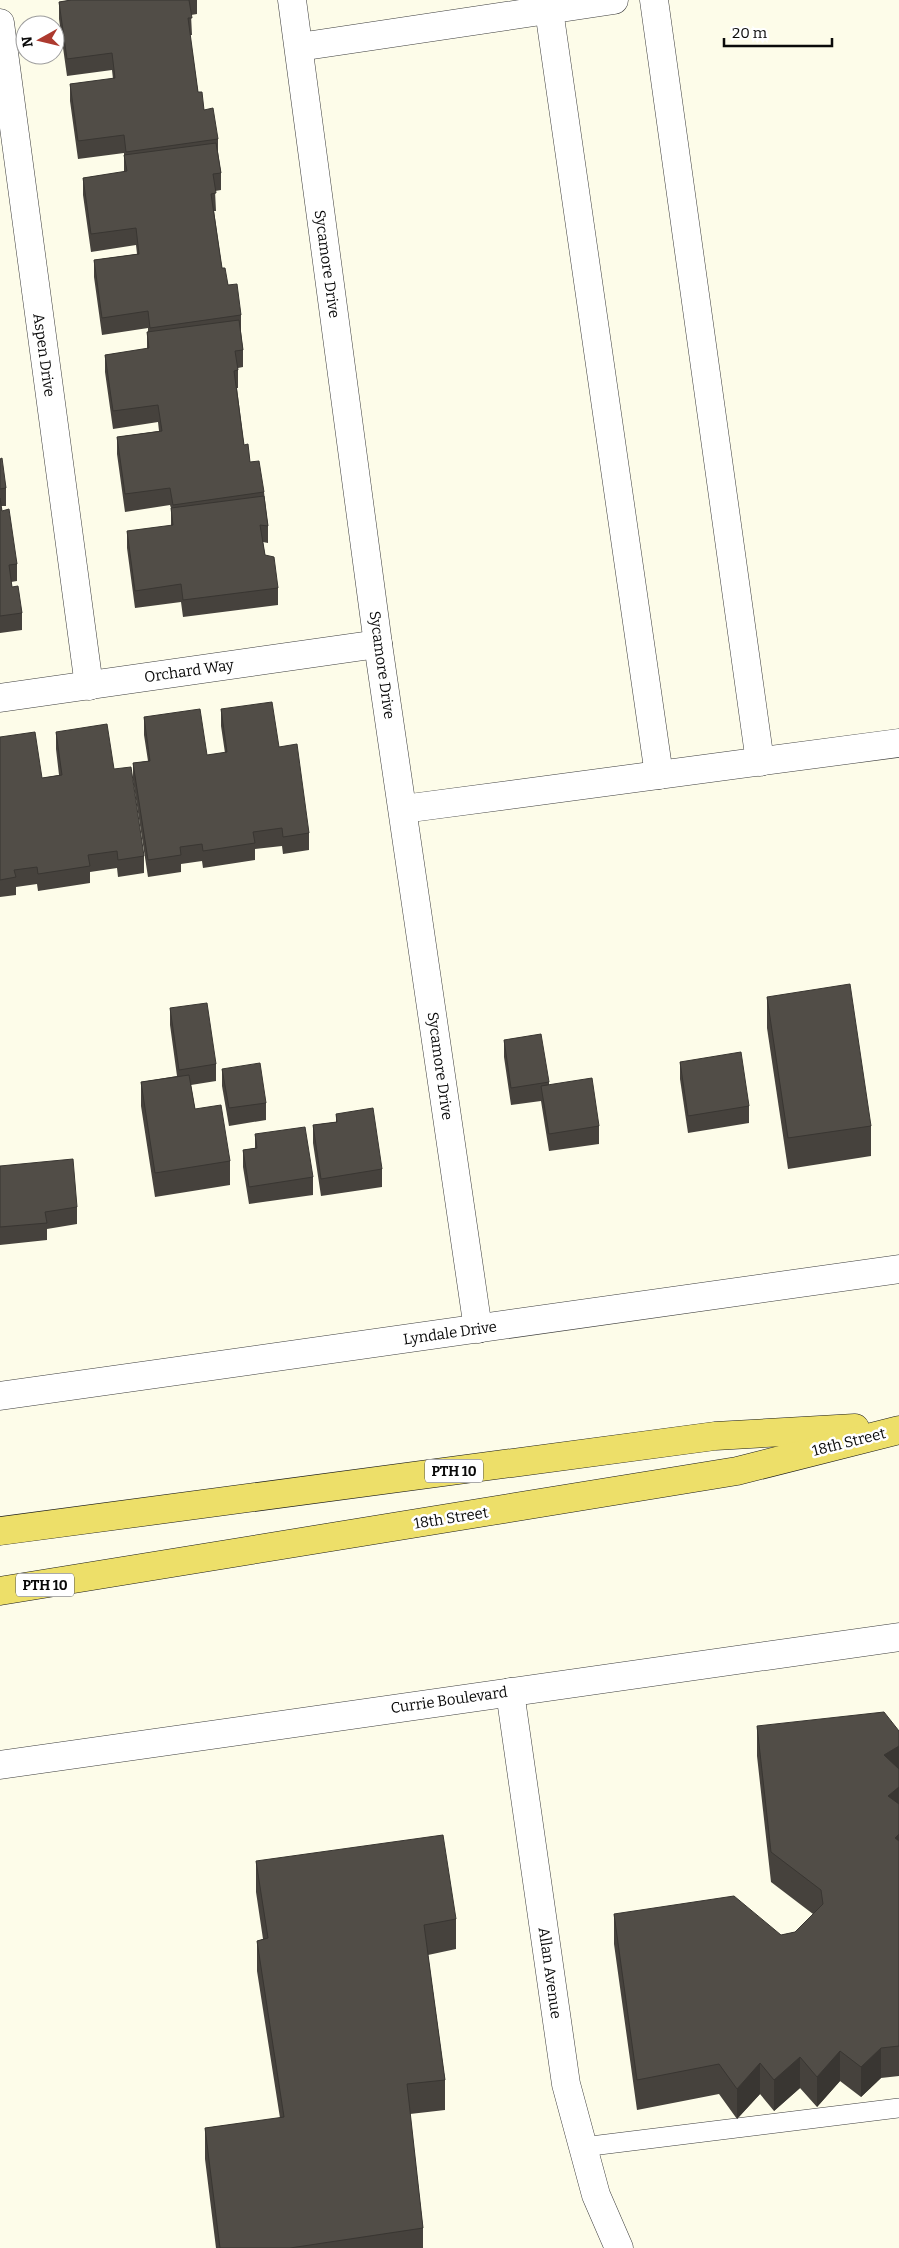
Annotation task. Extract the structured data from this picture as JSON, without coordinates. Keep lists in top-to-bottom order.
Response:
{
  "streets": {
    "main road": ["18th Street", "PTH 10"],
    "street": [
      "Sycamore Drive",
      "Aspen Drive",
      "Orchard Way",
      "Lyndale Drive",
      "Currie Boulevard",
      "Allan Avenue"
    ]
  },
  "crossings": [
    ["Sycamore Drive", "Orchard Way"],
    ["Sycamore Drive", "Lyndale Drive"],
    ["Aspen Drive", "Orchard Way"],
    ["Currie Boulevard", "Allan Avenue"]
  ],
  "scale_bar": "20 m",
  "north": "left"
}
